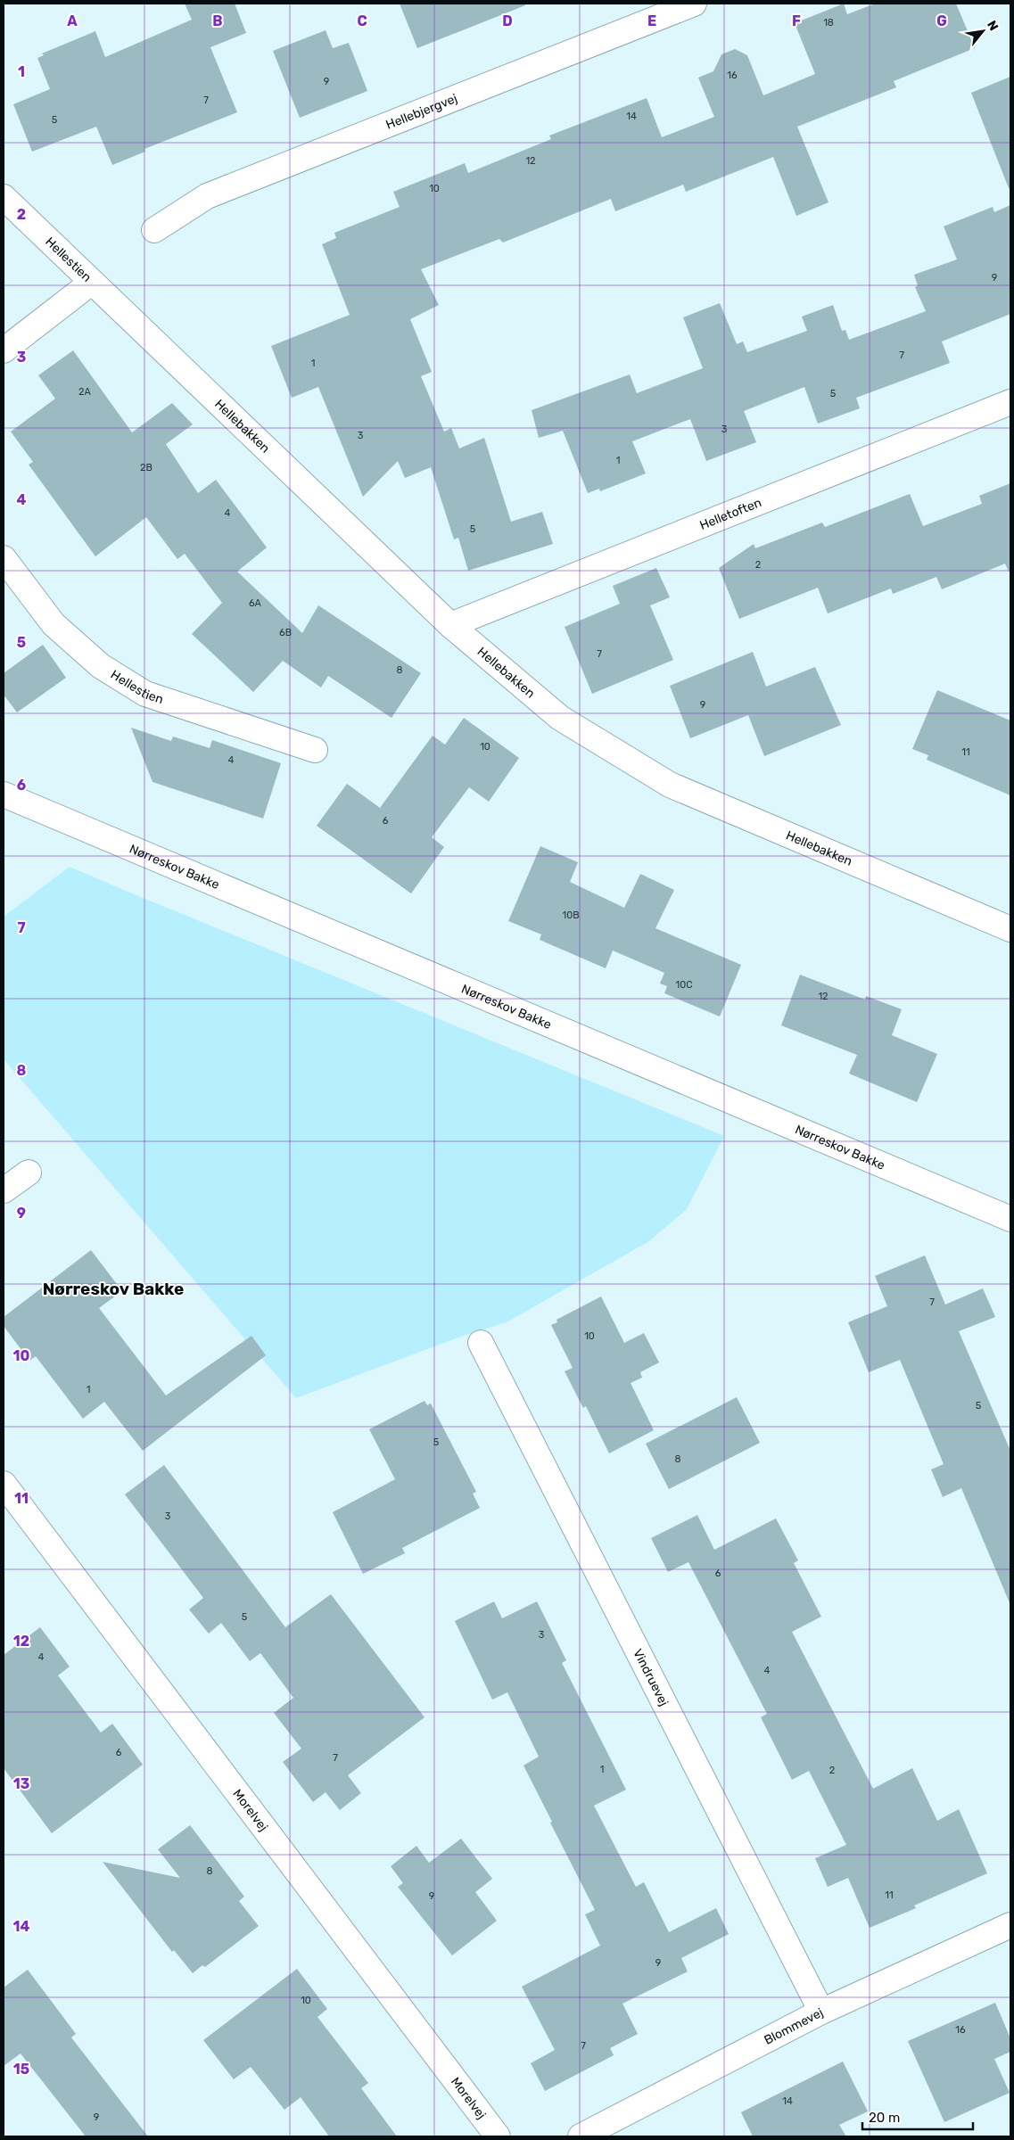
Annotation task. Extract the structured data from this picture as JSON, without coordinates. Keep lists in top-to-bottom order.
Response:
{
  "streets": {
    "street": [
      "Hellebjergvej",
      "Hellestien",
      "Hellebakken",
      "Helletoften",
      "Nørreskov Bakke",
      "Vindruevej",
      "Morelvej",
      "Blommevej"
    ]
  },
  "crossings": [
    ["Hellestien", "Hellebakken"],
    ["Hellebakken", "Helletoften"],
    ["Vindruevej", "Blommevej"]
  ],
  "districts": ["Nørreskov Bakke"],
  "house_numbers": [
    "18",
    "16",
    "9",
    "7",
    "14",
    "5",
    "12",
    "10",
    "9",
    "7",
    "1",
    "2A",
    "5",
    "3",
    "3",
    "1",
    "2B",
    "4",
    "5",
    "2",
    "6A",
    "6B",
    "7",
    "8",
    "9",
    "10",
    "11",
    "4",
    "6",
    "10B",
    "10C",
    "12",
    "7",
    "10",
    "1",
    "5",
    "5",
    "8",
    "3",
    "6",
    "5",
    "3",
    "4",
    "4",
    "6",
    "7",
    "1",
    "2",
    "8",
    "11",
    "9",
    "9",
    "10",
    "16",
    "7",
    "14",
    "9"
  ],
  "scale_bar": "20 m",
  "north": "top right",
  "grid": {
    "columns": [
      "A",
      "B",
      "C",
      "D",
      "E",
      "F",
      "G"
    ],
    "rows": [
      "1",
      "2",
      "3",
      "4",
      "5",
      "6",
      "7",
      "8",
      "9",
      "10",
      "11",
      "12",
      "13",
      "14",
      "15"
    ]
  }
}
